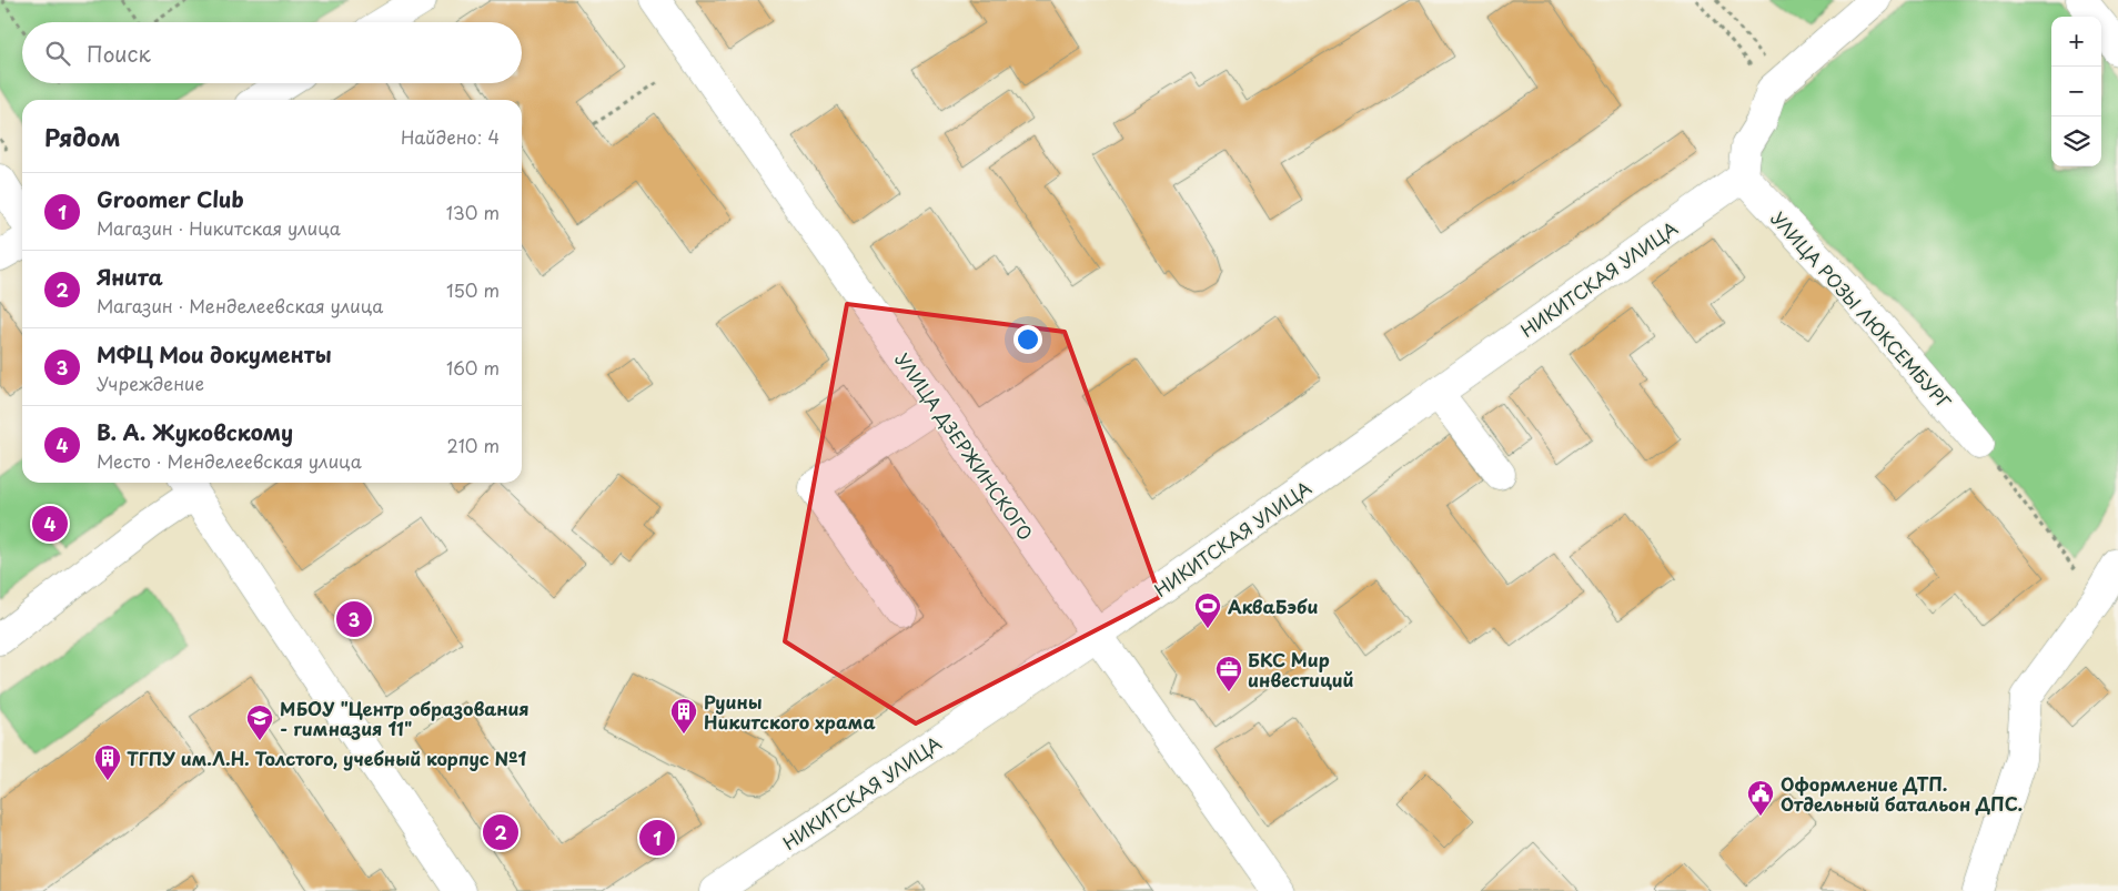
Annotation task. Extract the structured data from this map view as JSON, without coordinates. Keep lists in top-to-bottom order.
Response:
{
  "streets": {
    "street": ["НИКИТСКАЯ УЛИЦА", "УЛИЦА РОЗЫ ЛЮКСЕМБУРГ", "УЛИЦА ДЗЕРЖИНСКОГО"]
  },
  "crossings": [
    ["НИКИТСКАЯ УЛИЦА", "УЛИЦА РОЗЫ ЛЮКСЕМБУРГ"],
    ["НИКИТСКАЯ УЛИЦА", "УЛИЦА ДЗЕРЖИНСКОГО"]
  ],
  "places": {
    "sports": ["АкваБэби"],
    "office": ["БКС Мир инвестиций"],
    "building": ["Руины Никитского храма", "ТГПУ им.Л.Н. Толстого, учебный корпус №1"],
    "school or university": ["МБОУ \"Центр образования - гимназия 11\""],
    "public building": ["Оформление ДТП. Отдельный батальон ДПС."]
  },
  "page": {
    "map_buttons": ["+", "−"],
    "search": "Поиск",
    "heading": ["Рядом", "Найдено: 4"],
    "list": [
      {
        "mark": "1",
        "name": "Groomer Club",
        "note": "Магазин · Никитская улица",
        "value": "130 m"
      },
      {
        "mark": "2",
        "name": "Янита",
        "note": "Магазин · Менделеевская улица",
        "value": "150 m"
      },
      {
        "mark": "3",
        "name": "МФЦ Мои документы",
        "note": "Учреждение",
        "value": "160 m"
      },
      {
        "mark": "4",
        "name": "В. А. Жуковскому",
        "note": "Место · Менделеевская улица",
        "value": "210 m"
      }
    ],
    "pins": [
      "4",
      "3",
      "2",
      "1"
    ]
  }
}
